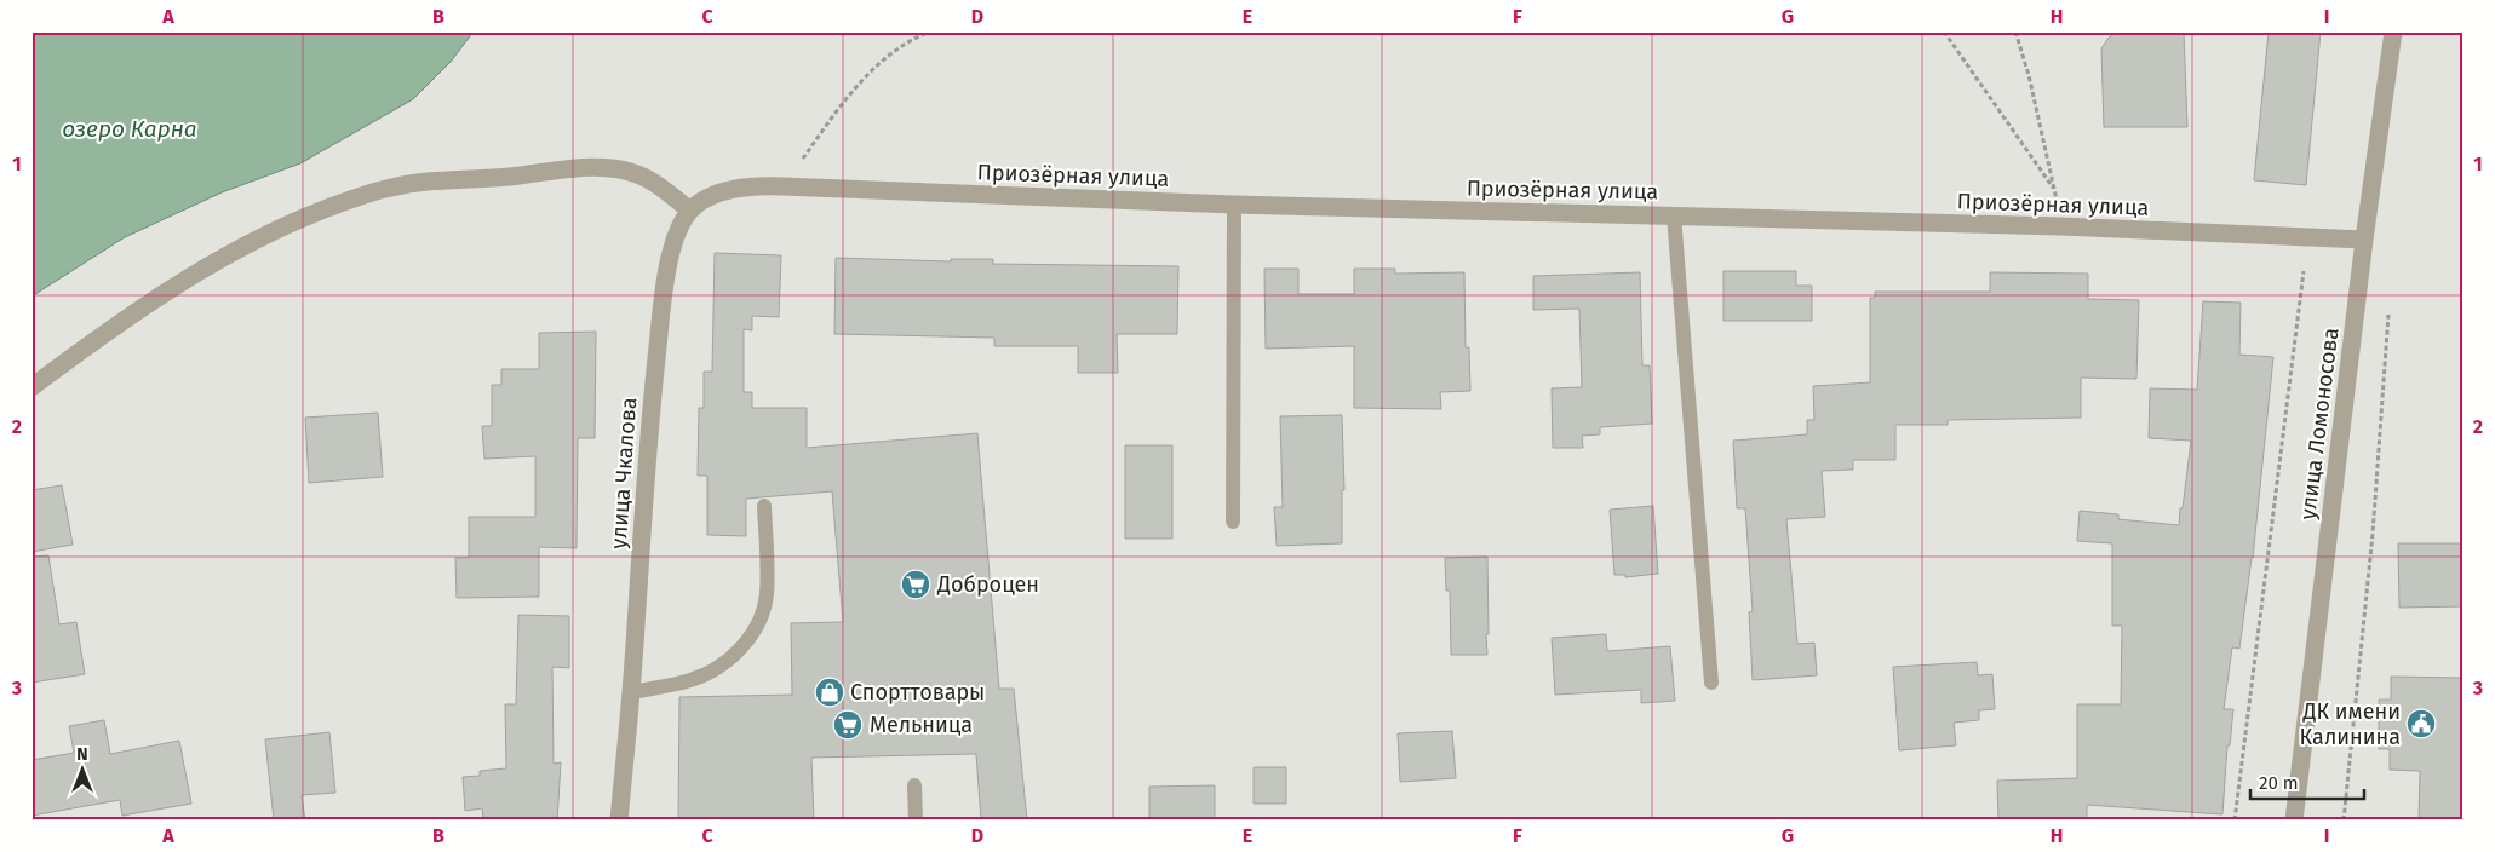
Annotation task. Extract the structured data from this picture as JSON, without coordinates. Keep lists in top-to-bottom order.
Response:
{
  "streets": {
    "street": ["Приозёрная улица", "улица Ломоносова", "улица Чкалова"]
  },
  "crossings": [
    ["Приозёрная улица", "улица Ломоносова"],
    ["Приозёрная улица", "улица Чкалова"]
  ],
  "water": ["озеро Карна"],
  "places": {
    "supermarket": ["Доброцен", "Мельница"],
    "shop": ["Спорттовары"],
    "public building": ["ДК имени Калинина"]
  },
  "scale_bar": "20 m",
  "north": "top",
  "grid": {
    "columns": [
      "A",
      "B",
      "C",
      "D",
      "E",
      "F",
      "G",
      "H",
      "I"
    ],
    "rows": ["1", "2", "3"]
  }
}
